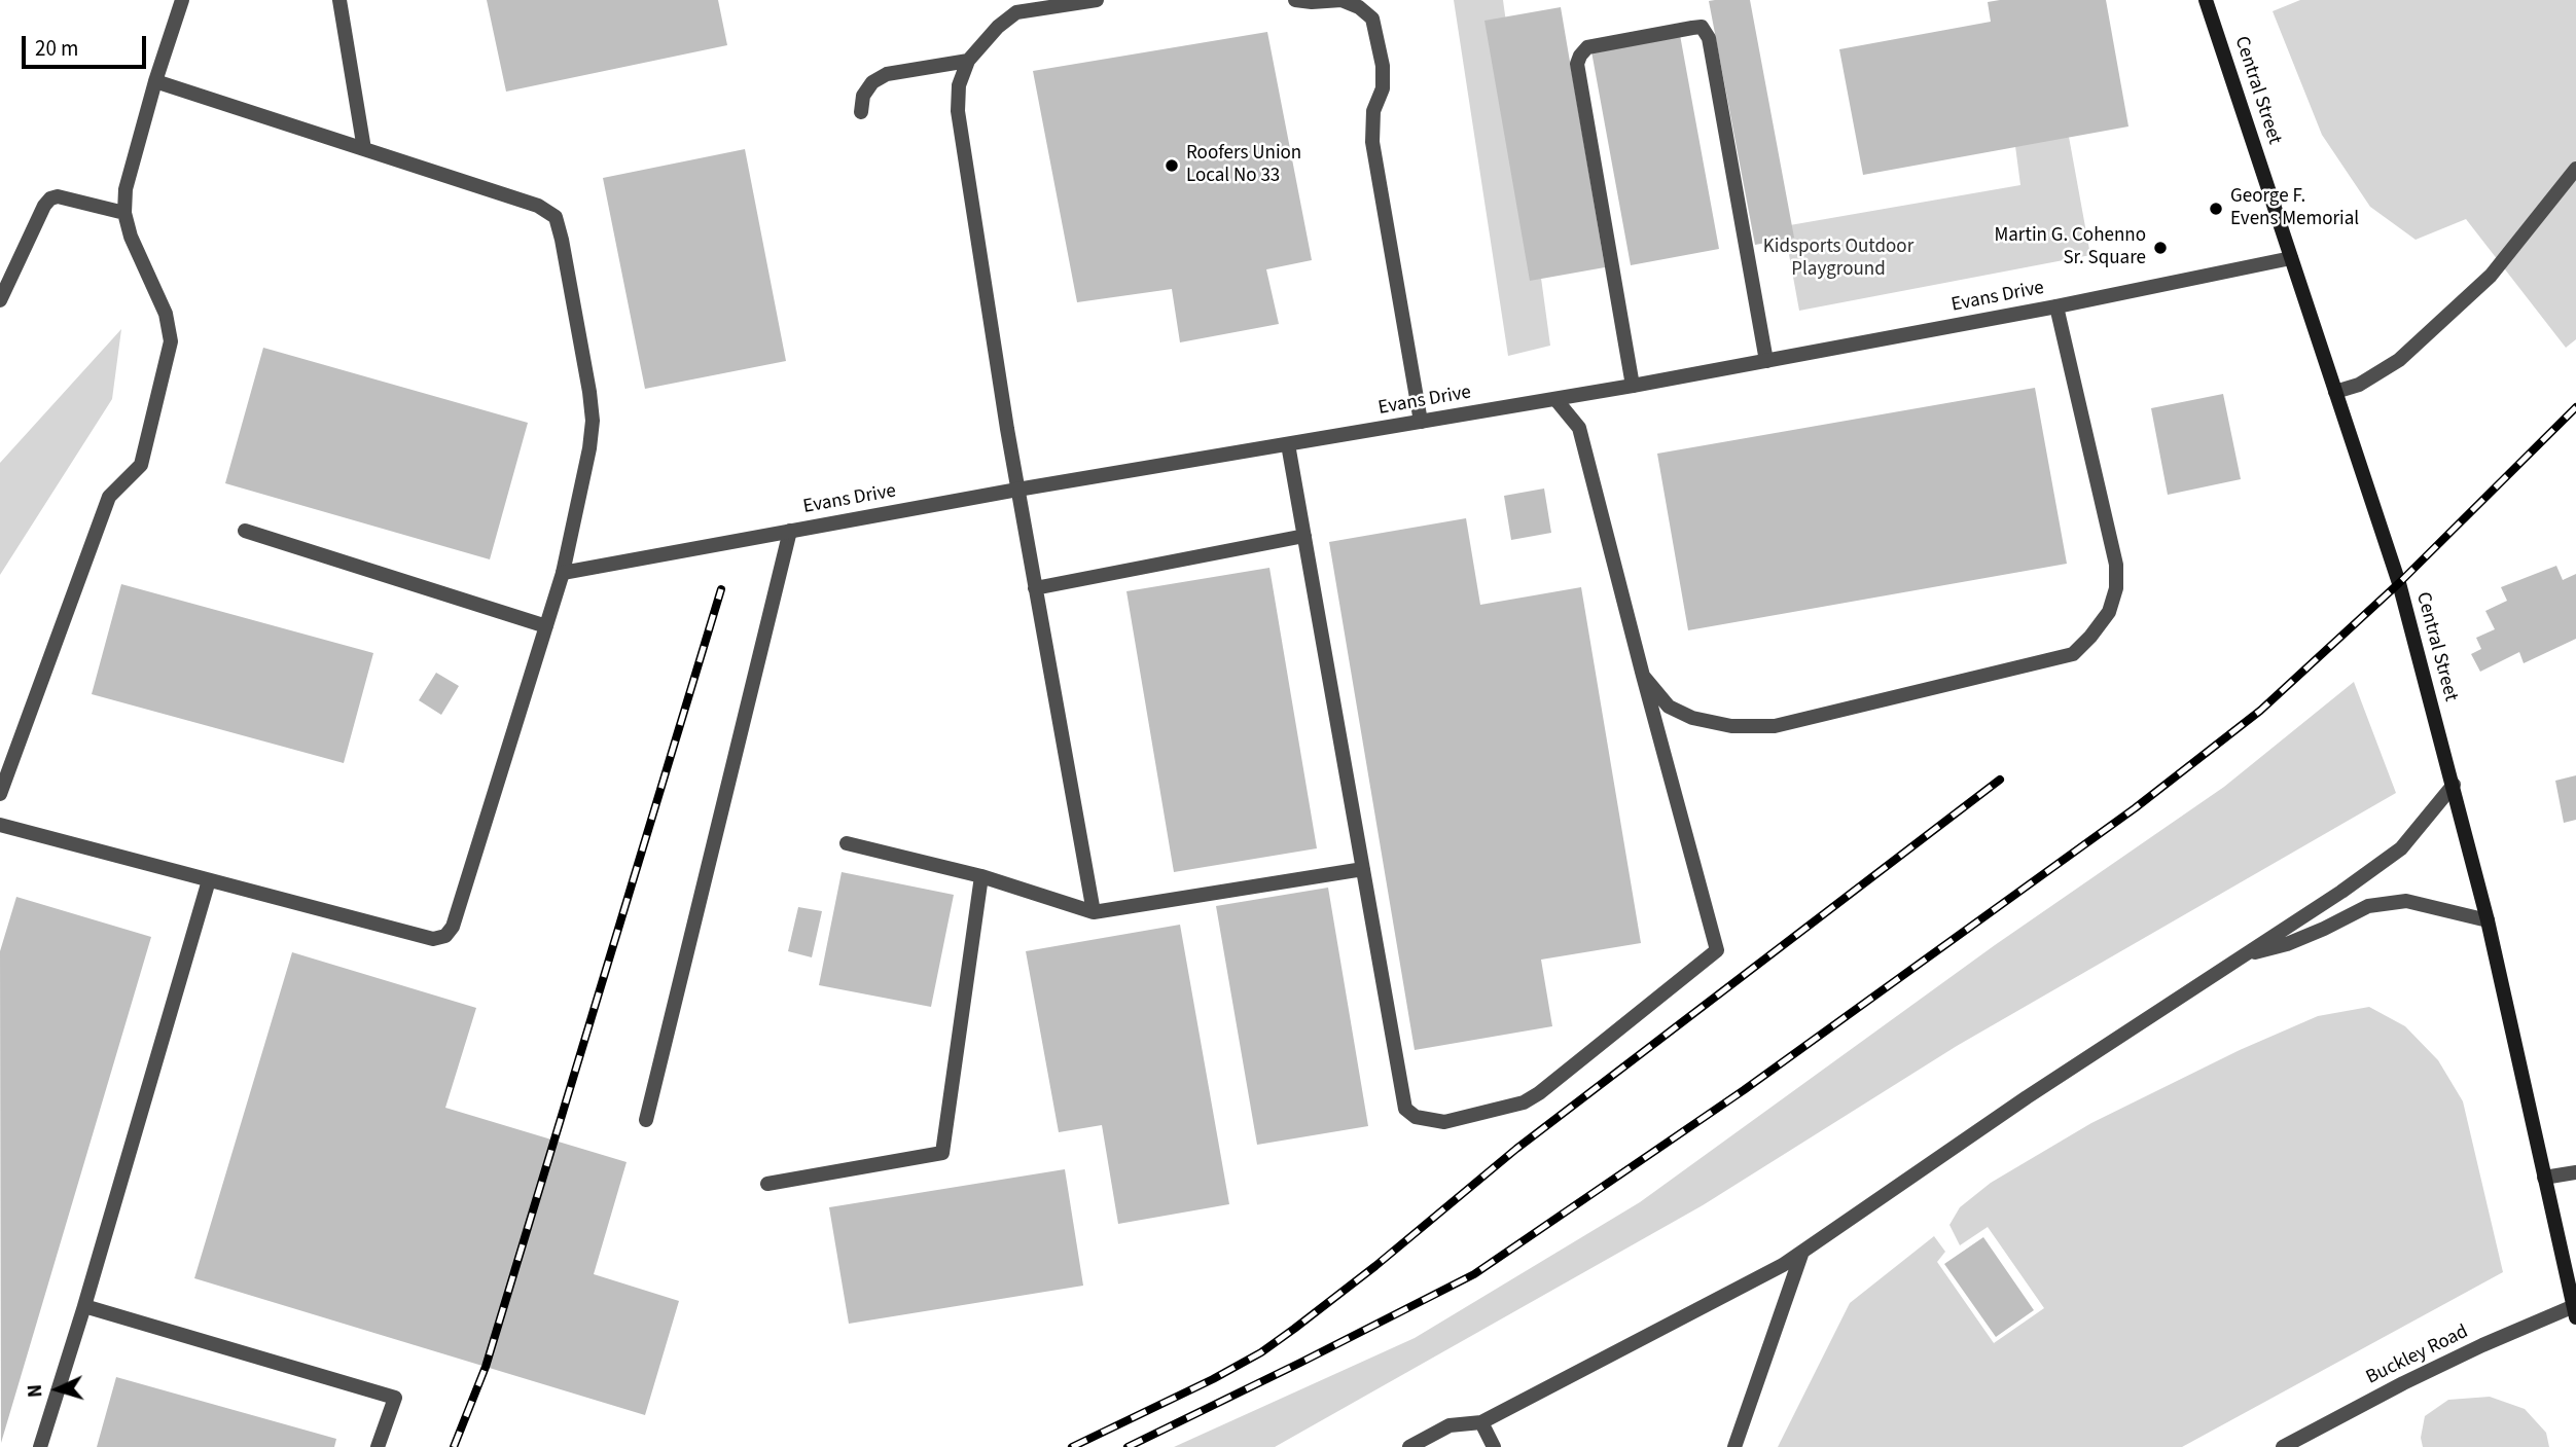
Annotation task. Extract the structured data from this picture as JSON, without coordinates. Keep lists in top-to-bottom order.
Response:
{
  "streets": {
    "main road": ["Central Street"],
    "street": ["Evans Drive", "Buckley Road"]
  },
  "crossings": [
    ["Central Street", "Evans Drive"],
    ["Central Street", "Buckley Road"]
  ],
  "parks": ["Kidsports Outdoor Playground"],
  "places": ["Roofers Union Local No 33", "George F. Evens Memorial", "Martin G. Cohenno Sr. Square"],
  "scale_bar": "20 m",
  "north": "left"
}
